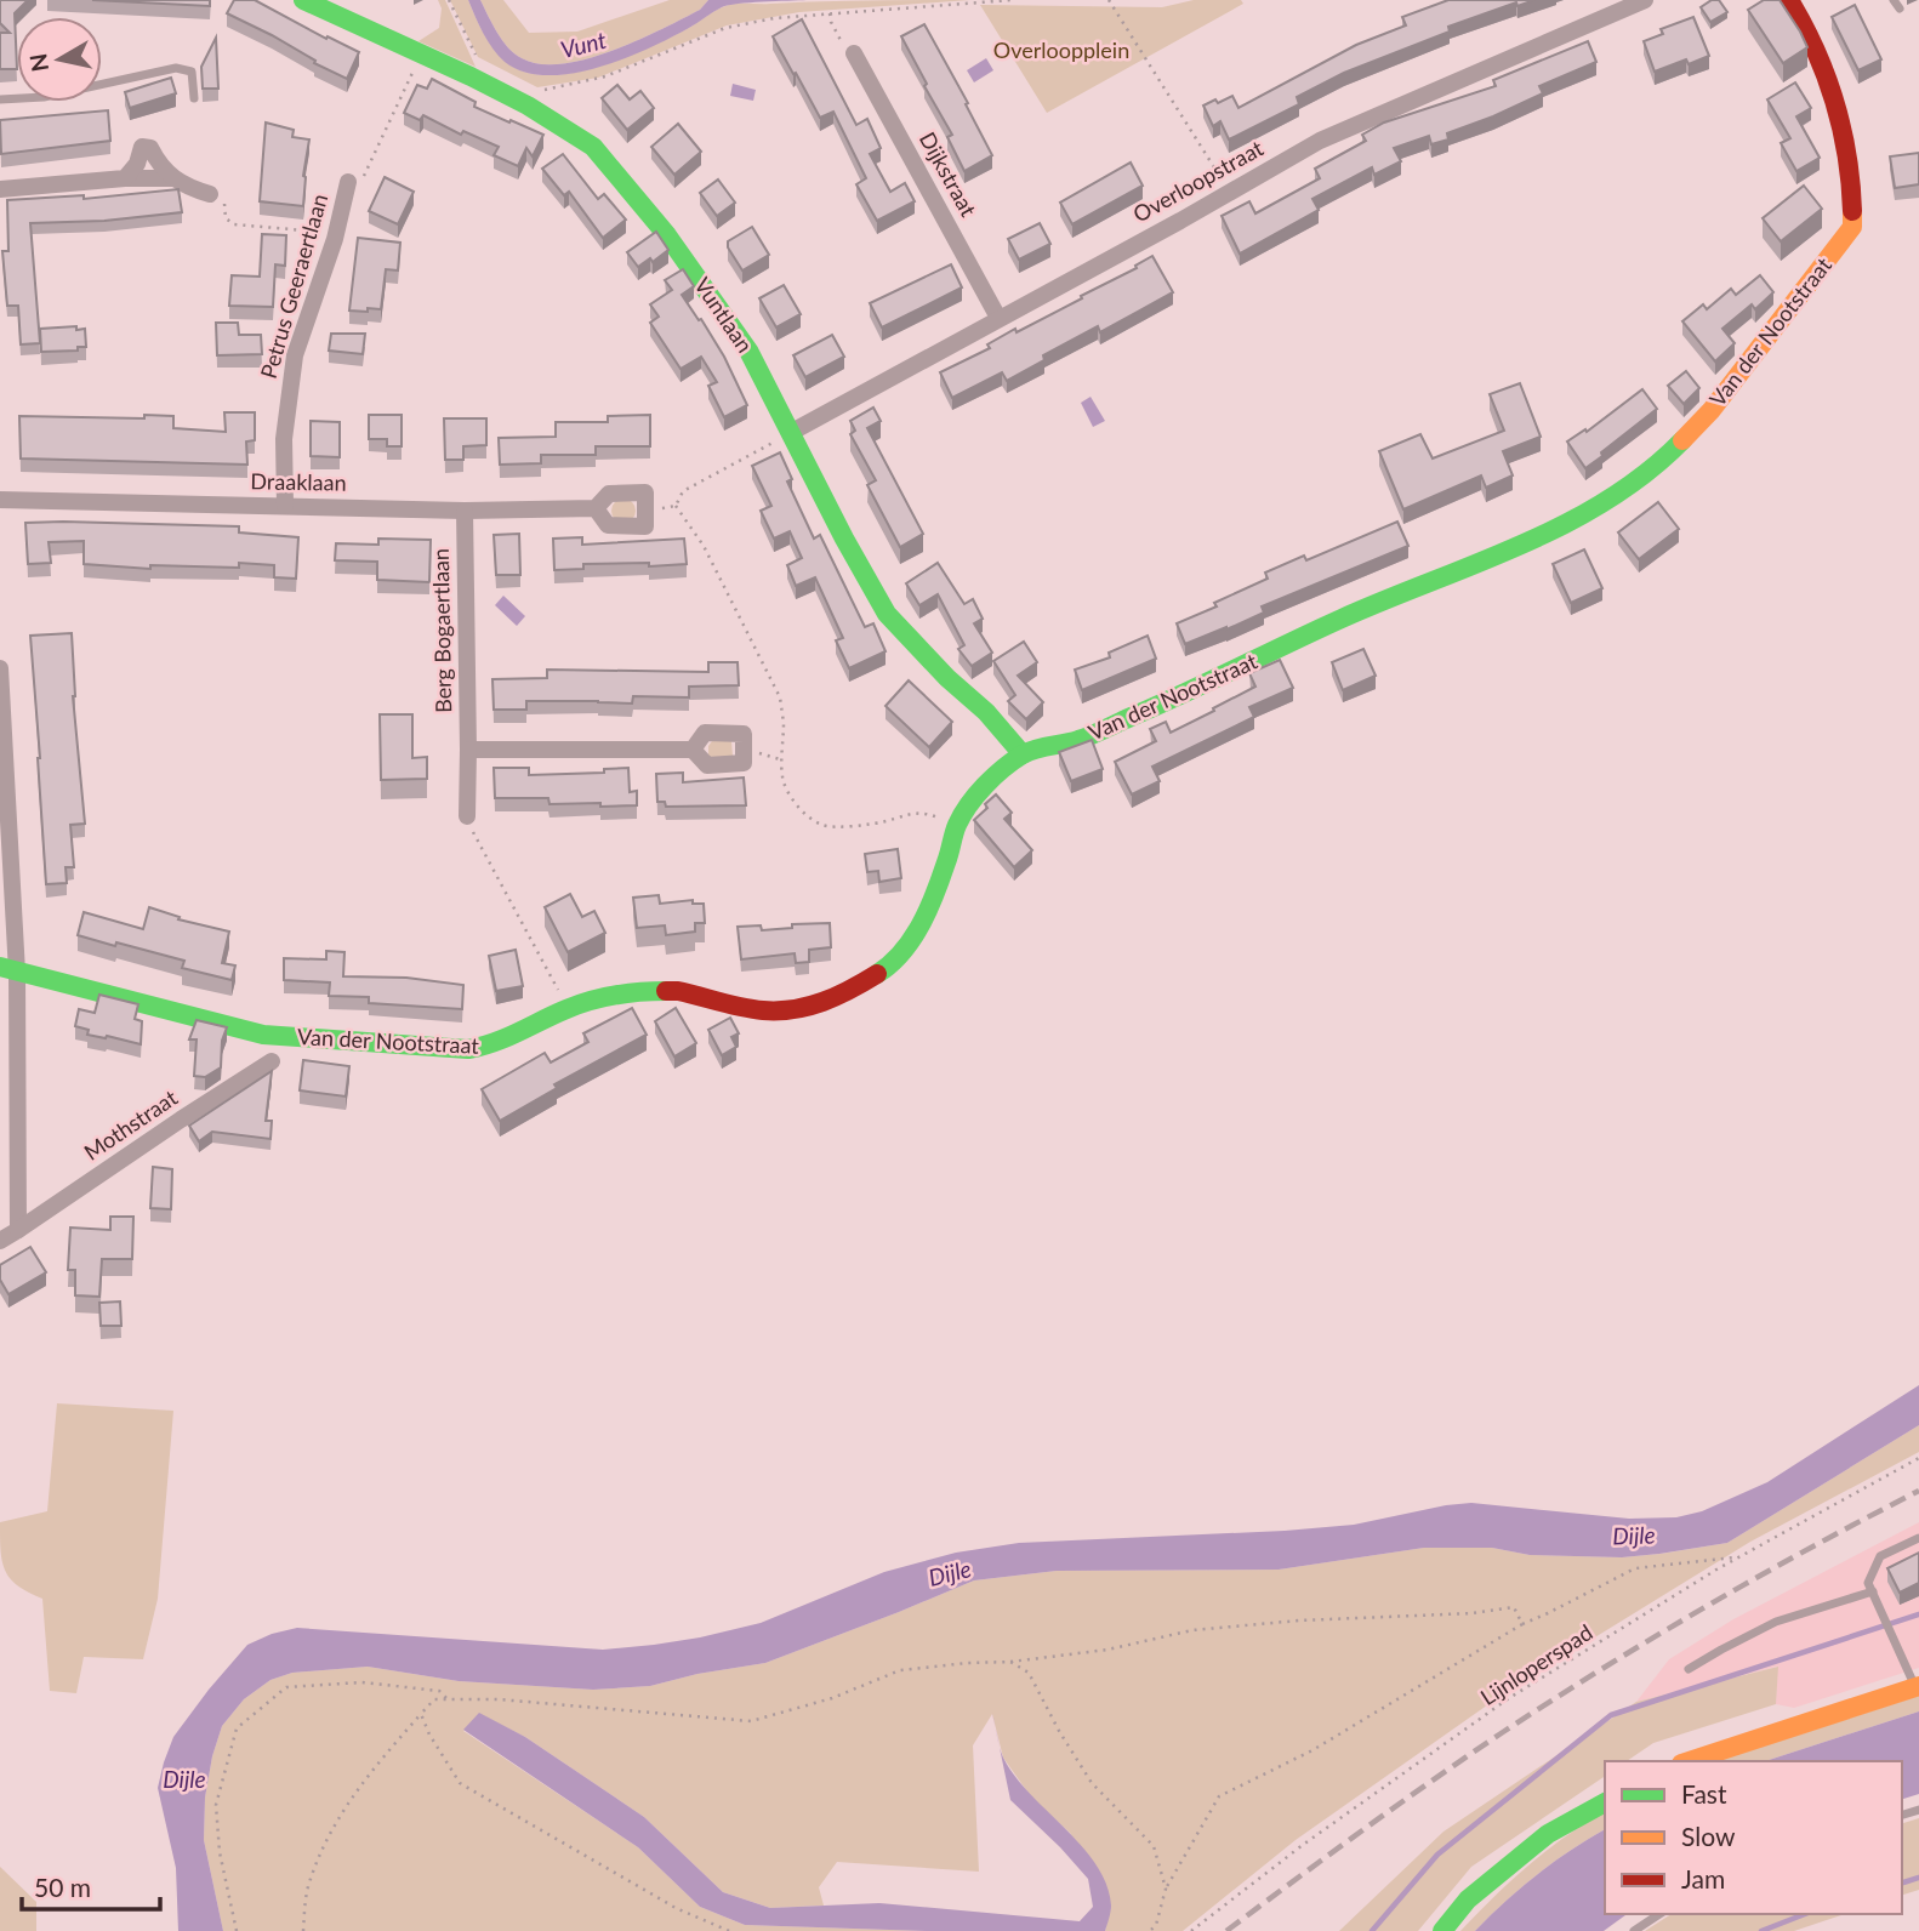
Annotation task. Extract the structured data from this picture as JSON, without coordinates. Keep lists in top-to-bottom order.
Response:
{
  "streets": {
    "street": [
      "Dijkstraat",
      "Overloopstraat",
      "Petrus Geeraertlaan",
      "Vuntlaan",
      "Van der Nootstraat",
      "Draaklaan",
      "Berg Bogaertlaan",
      "Mothstraat"
    ],
    "path": ["Lijnloperspad"]
  },
  "crossings": [
    ["Dijkstraat", "Overloopstraat"],
    ["Overloopstraat", "Vuntlaan"],
    ["Petrus Geeraertlaan", "Draaklaan"],
    ["Vuntlaan", "Van der Nootstraat"],
    ["Draaklaan", "Berg Bogaertlaan"]
  ],
  "water": ["Vunt", "Dijle"],
  "parks": ["Overloopplein"],
  "legend": ["Fast", "Slow", "Jam"],
  "scale_bar": "50 m",
  "north": "left"
}
